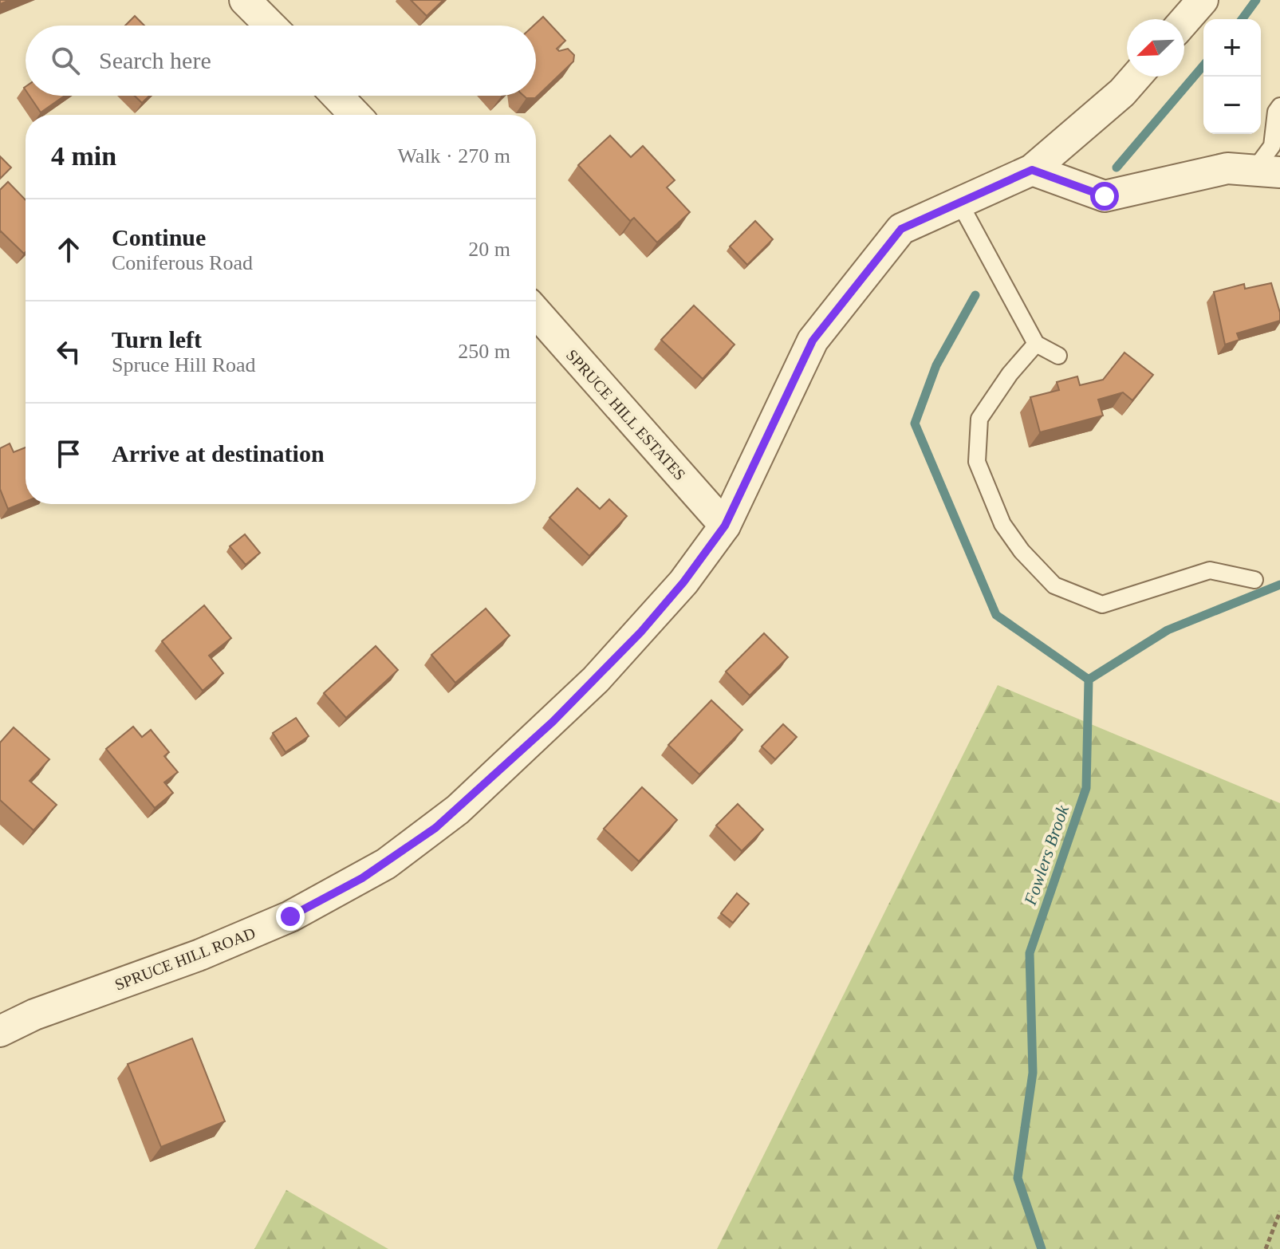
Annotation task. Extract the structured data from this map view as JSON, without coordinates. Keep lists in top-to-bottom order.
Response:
{
  "streets": {
    "street": ["SPRUCE HILL ESTATES", "SPRUCE HILL ROAD"]
  },
  "crossings": [
    ["SPRUCE HILL ESTATES", "SPRUCE HILL ROAD"]
  ],
  "water": ["Fowlers Brook"],
  "north": "bottom left",
  "page": {
    "map_buttons": ["+", "−"],
    "search": "Search here",
    "heading": ["4 min", "Walk · 270 m"],
    "list": [
      ["Continue", "Coniferous Road", "20 m"],
      ["Turn left", "Spruce Hill Road", "250 m"],
      "Arrive at destination"
    ]
  }
}
